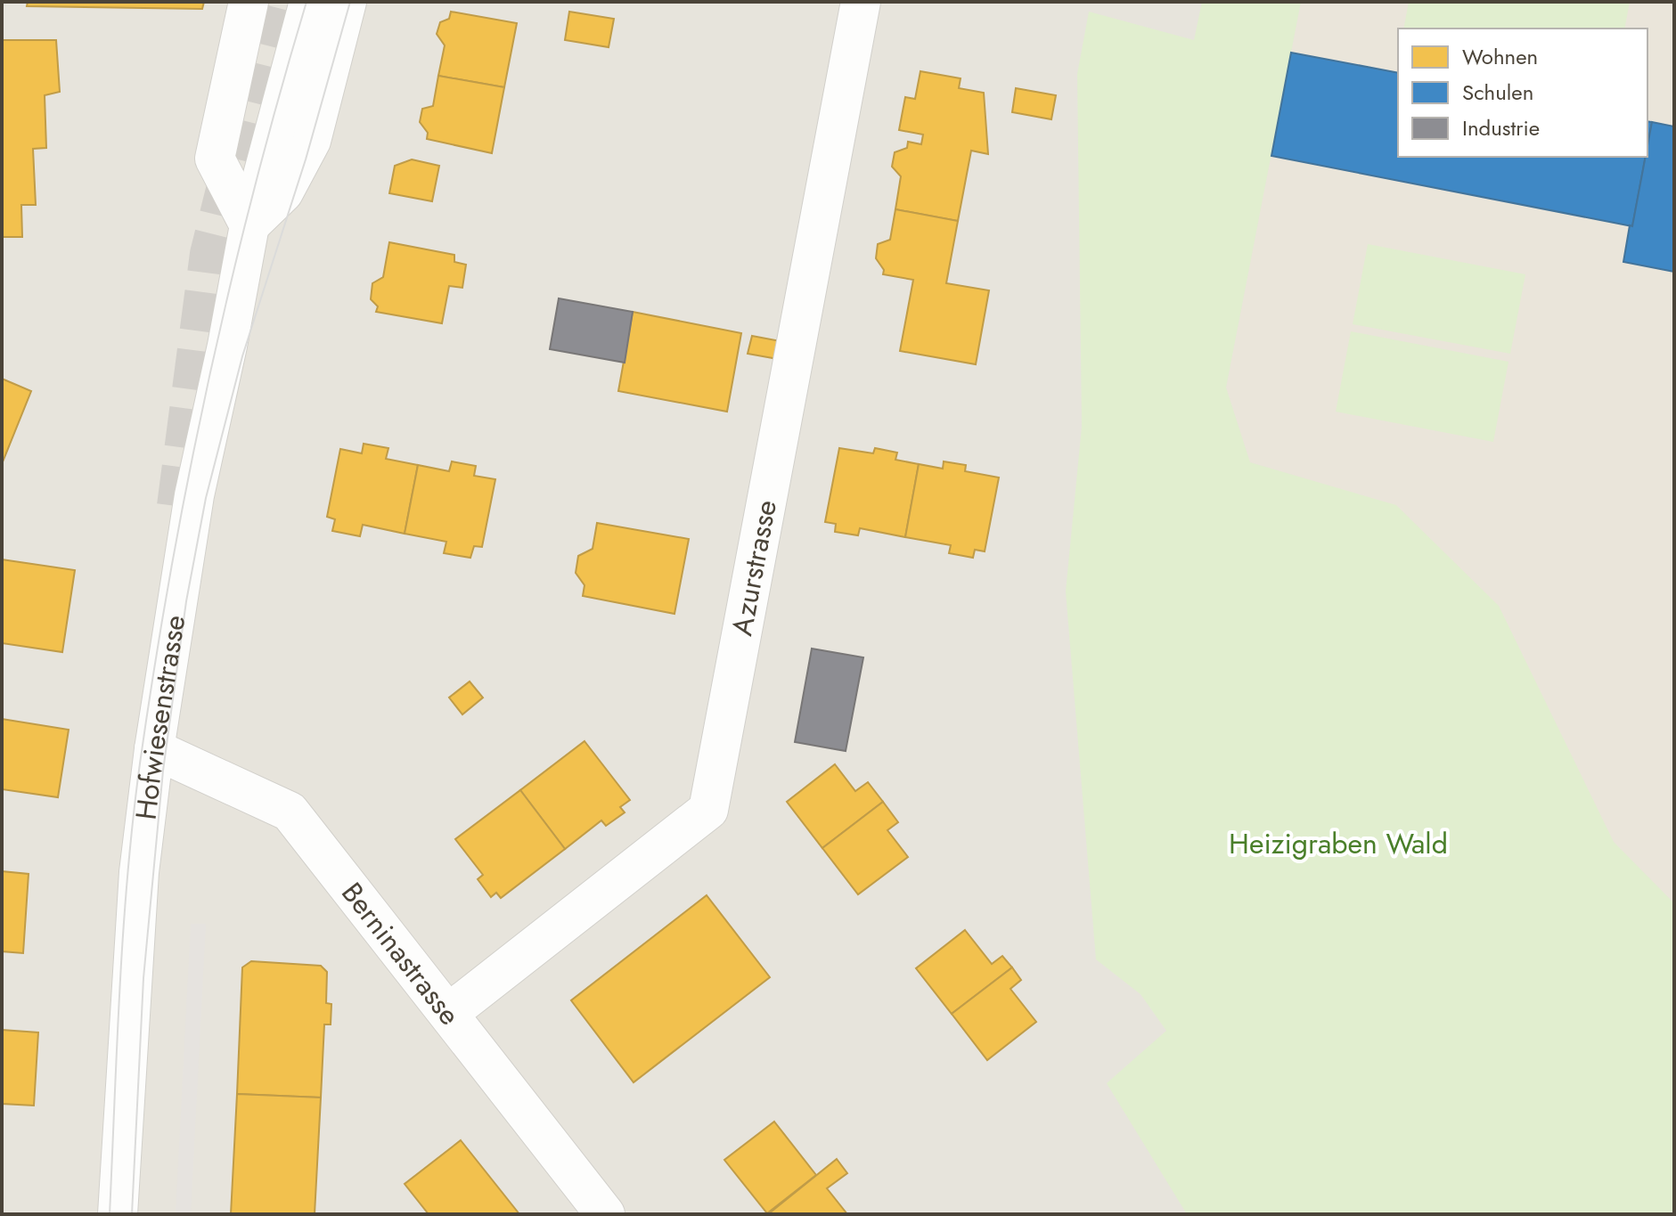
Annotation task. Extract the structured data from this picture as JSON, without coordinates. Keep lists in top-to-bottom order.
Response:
{
  "streets": {
    "street": ["Azurstrasse", "Hofwiesenstrasse", "Berninastrasse"]
  },
  "crossings": [
    ["Azurstrasse", "Berninastrasse"],
    ["Hofwiesenstrasse", "Berninastrasse"]
  ],
  "parks": ["Heizigraben Wald"],
  "legend": ["Wohnen", "Schulen", "Industrie"]
}
